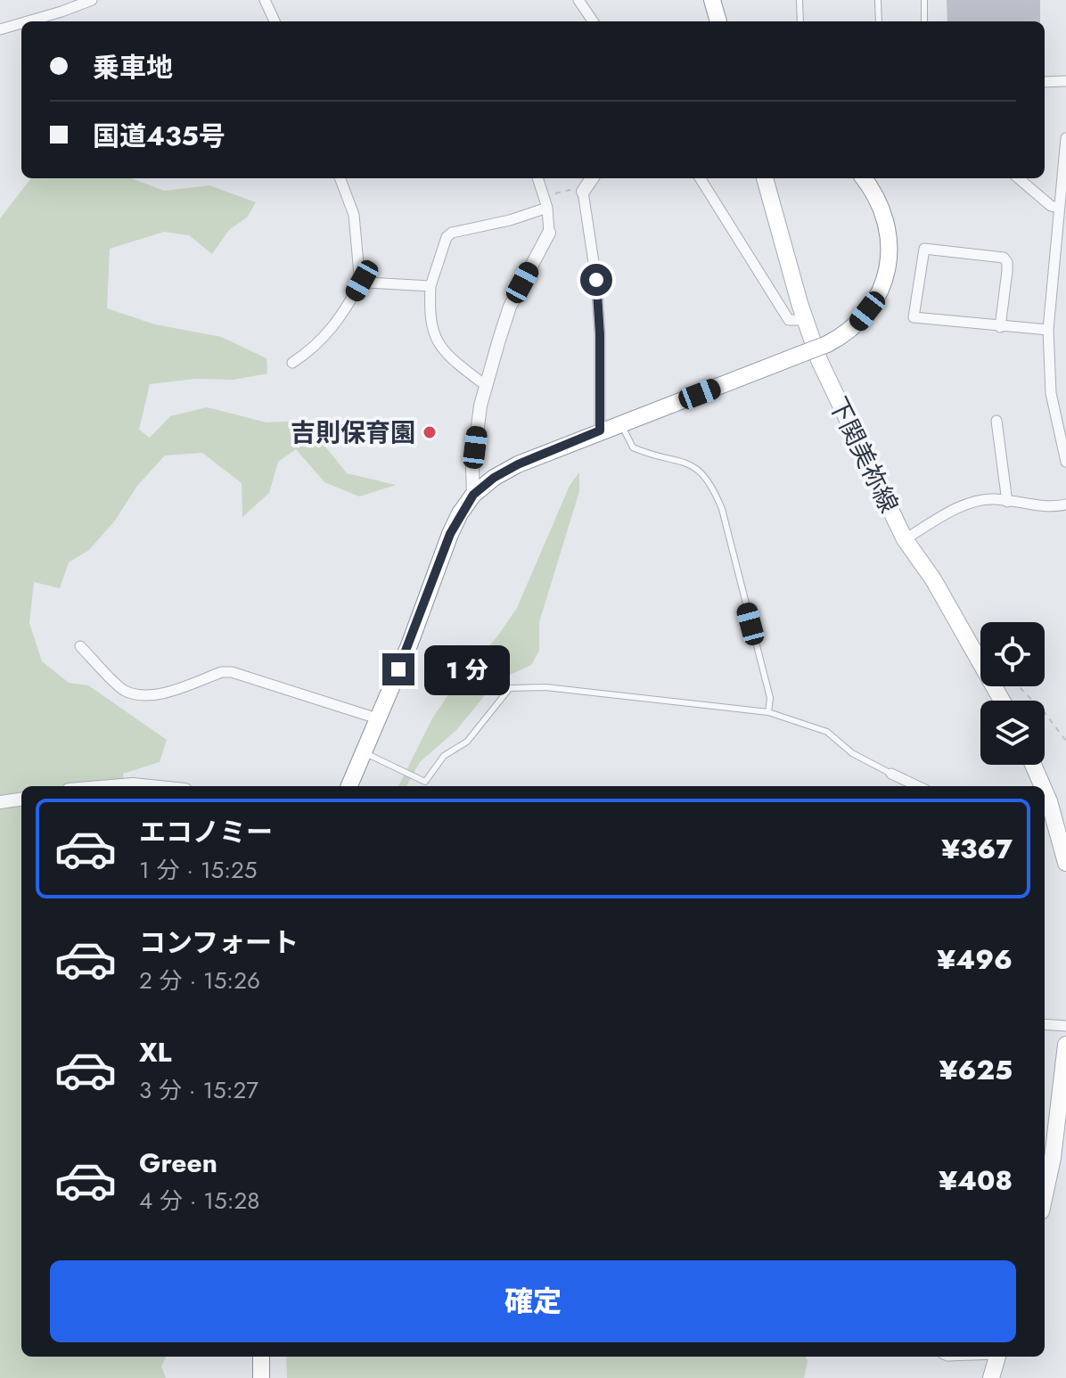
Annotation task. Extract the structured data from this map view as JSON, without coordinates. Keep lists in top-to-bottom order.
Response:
{
  "streets": {
    "main road": ["下関美祢線"]
  },
  "places": ["吉則保育園"],
  "page": {
    "banner": ["乗車地", "国道435号"],
    "bubble": "1 分",
    "list": [
      {
        "name": "エコノミー",
        "note": "1 分 · 15:25",
        "value": "¥367"
      },
      {
        "name": "コンフォート",
        "note": "2 分 · 15:26",
        "value": "¥496"
      },
      {
        "name": "XL",
        "note": "3 分 · 15:27",
        "value": "¥625"
      },
      {
        "name": "Green",
        "note": "4 分 · 15:28",
        "value": "¥408"
      }
    ],
    "buttons": "確定"
  }
}
